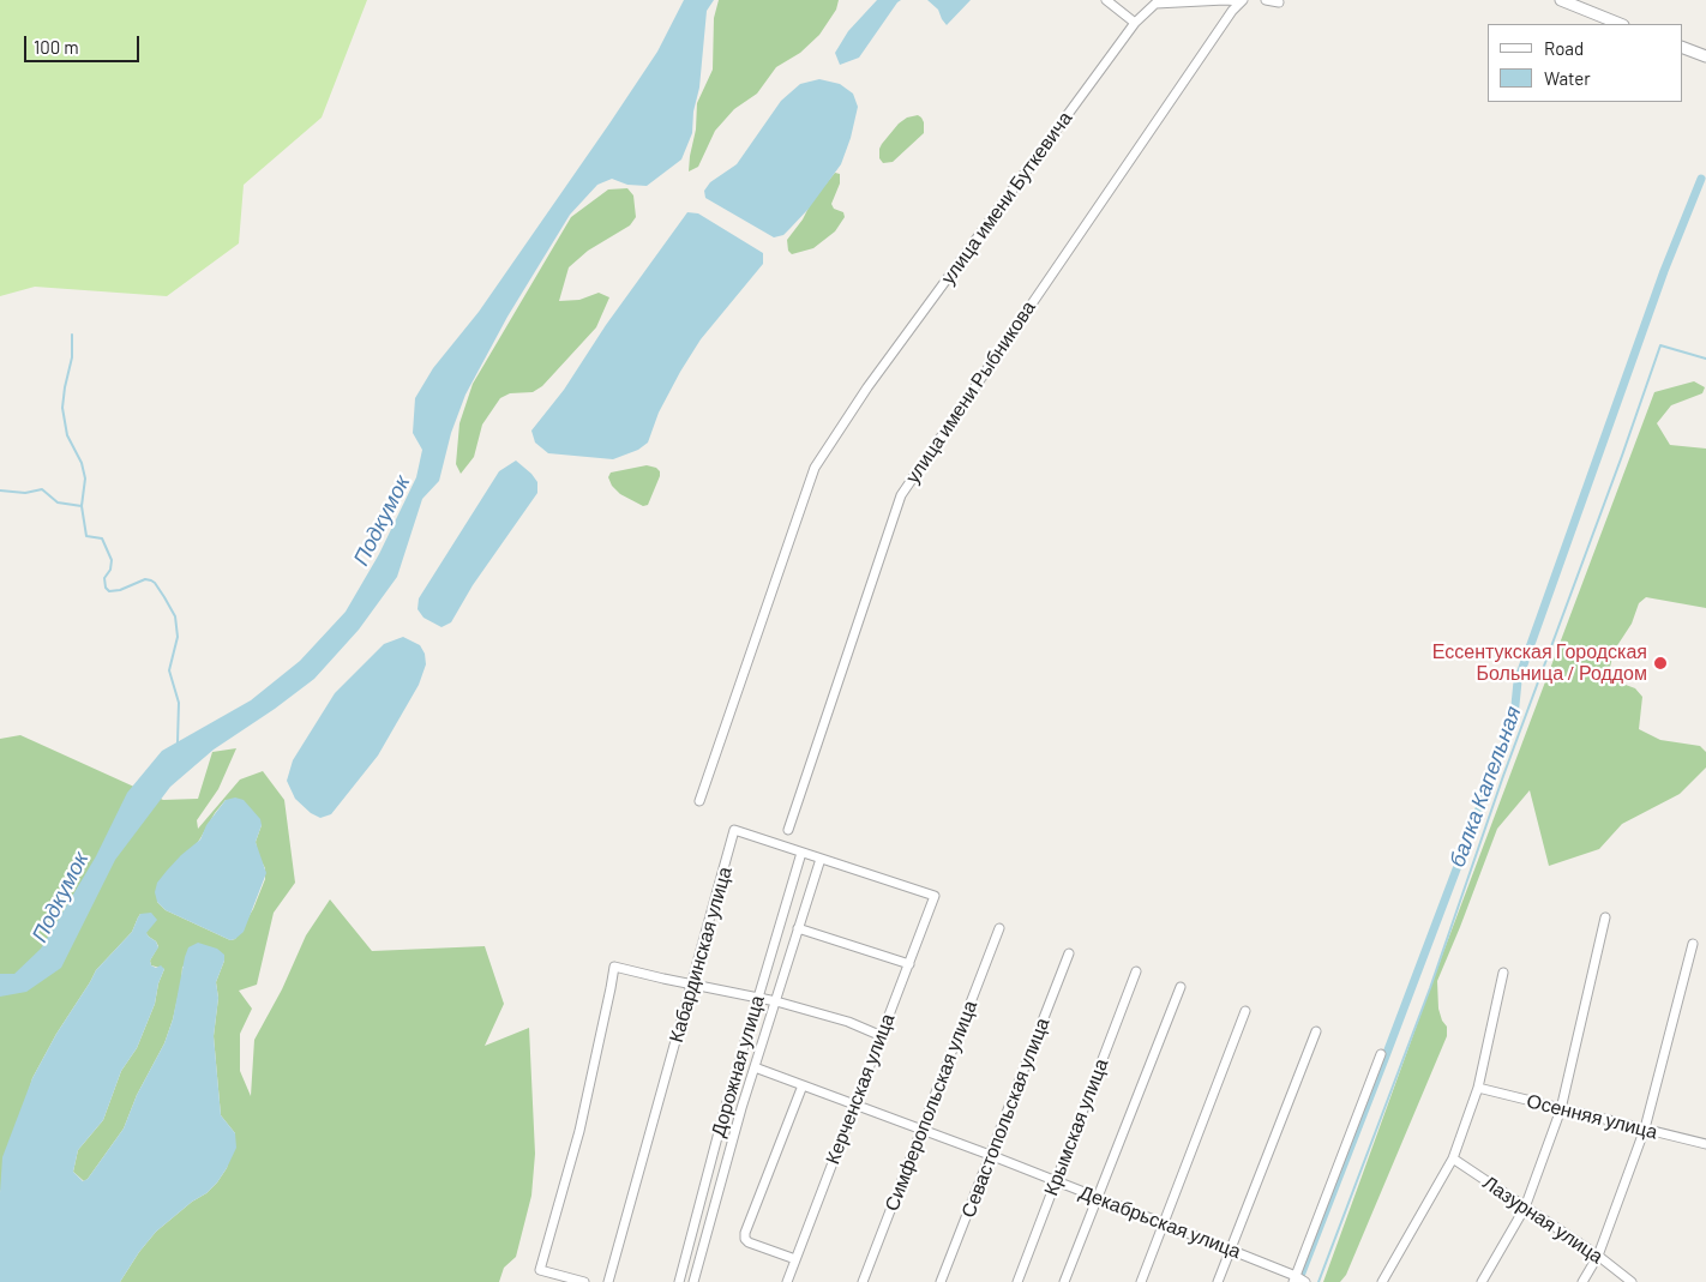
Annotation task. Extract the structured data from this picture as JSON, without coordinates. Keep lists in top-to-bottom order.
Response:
{
  "streets": {
    "street": [
      "улица имени Буткевича",
      "улица имени Рыбникова",
      "Кабардинская улица",
      "Дорожная улица",
      "Керченская улица",
      "Симферопольская улица",
      "Осенняя улица",
      "Севастопольская улица",
      "Крымская улица",
      "Лазурная улица",
      "Декабрьская улица"
    ]
  },
  "crossings": [
    ["улица имени Буткевича", "улица имени Рыбникова"],
    ["Кабардинская улица", "Дорожная улица"],
    ["Кабардинская улица", "Керченская улица"],
    ["Дорожная улица", "Декабрьская улица"],
    ["Керченская улица", "Декабрьская улица"],
    ["Симферопольская улица", "Декабрьская улица"],
    ["Севастопольская улица", "Декабрьская улица"],
    ["Крымская улица", "Декабрьская улица"]
  ],
  "water": ["Подкумок", "балка Капельная"],
  "places": ["Ессентукская Городская Больница / Роддом"],
  "legend": ["Road", "Water"],
  "scale_bar": "100 m"
}
